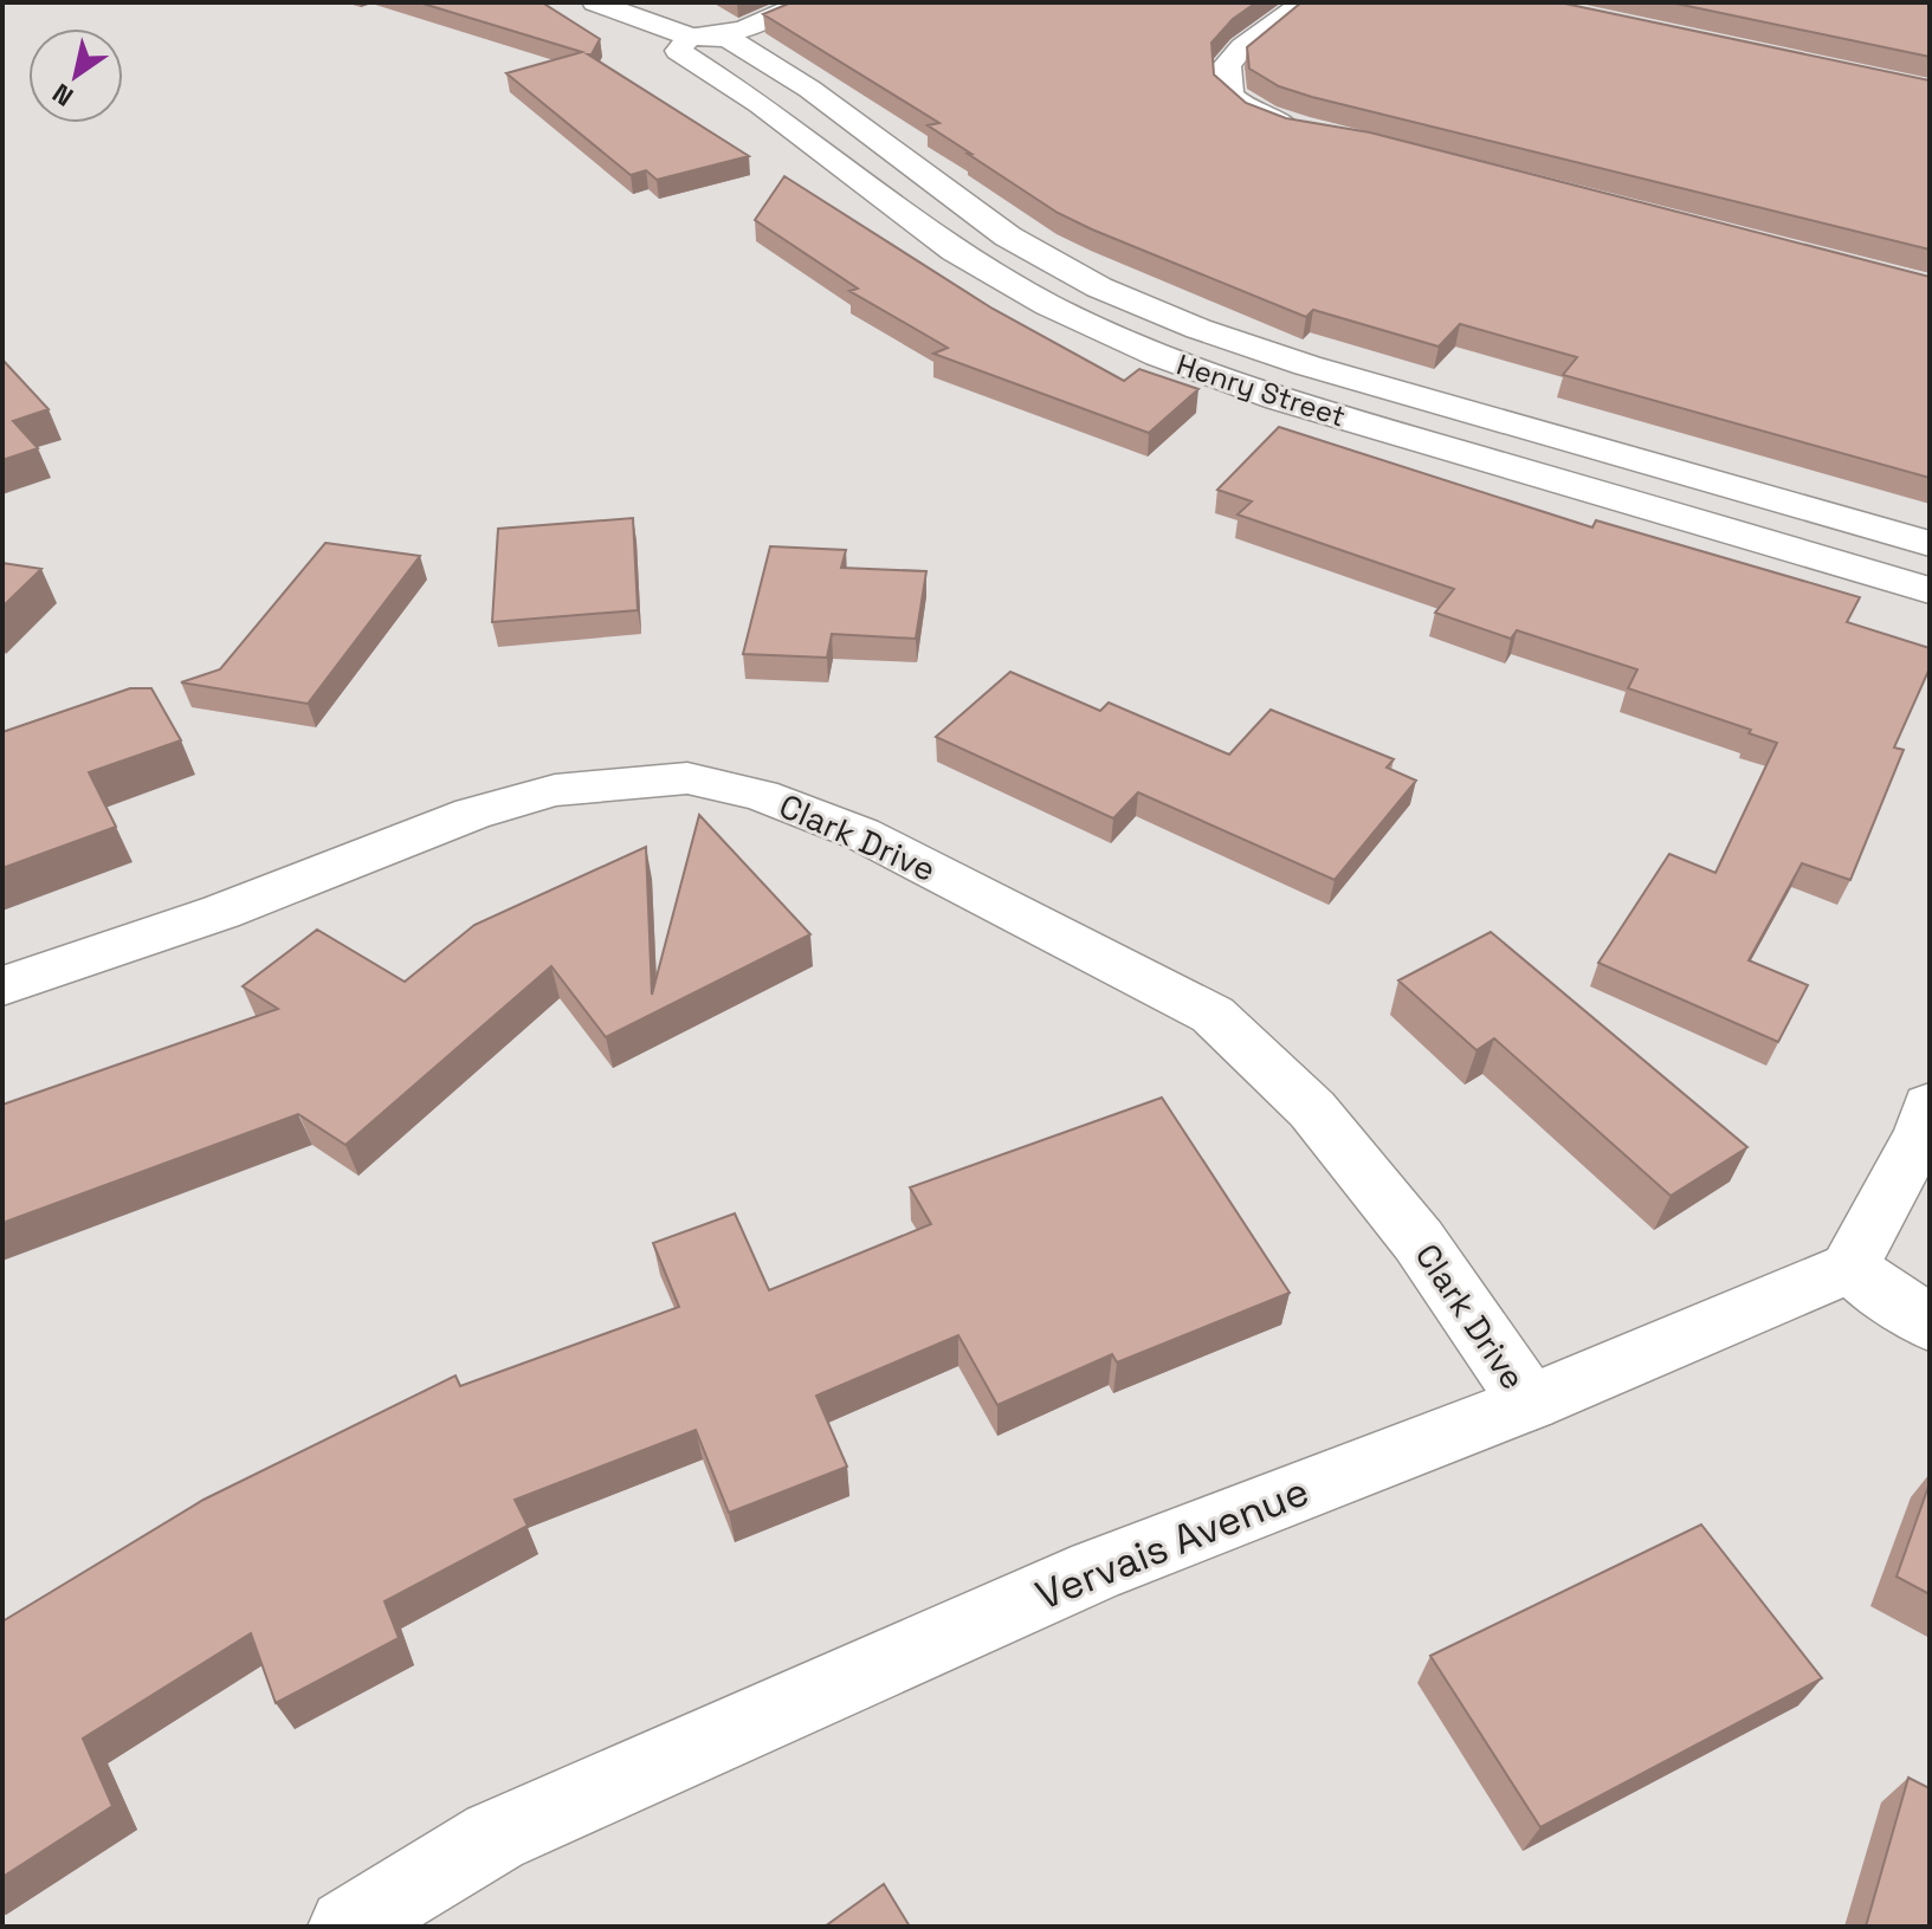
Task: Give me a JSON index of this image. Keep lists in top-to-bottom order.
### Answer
{
  "streets": {
    "street": ["Henry Street", "Clark Drive", "Vervais Avenue"]
  },
  "crossings": [
    ["Clark Drive", "Vervais Avenue"]
  ],
  "north": "bottom left"
}
